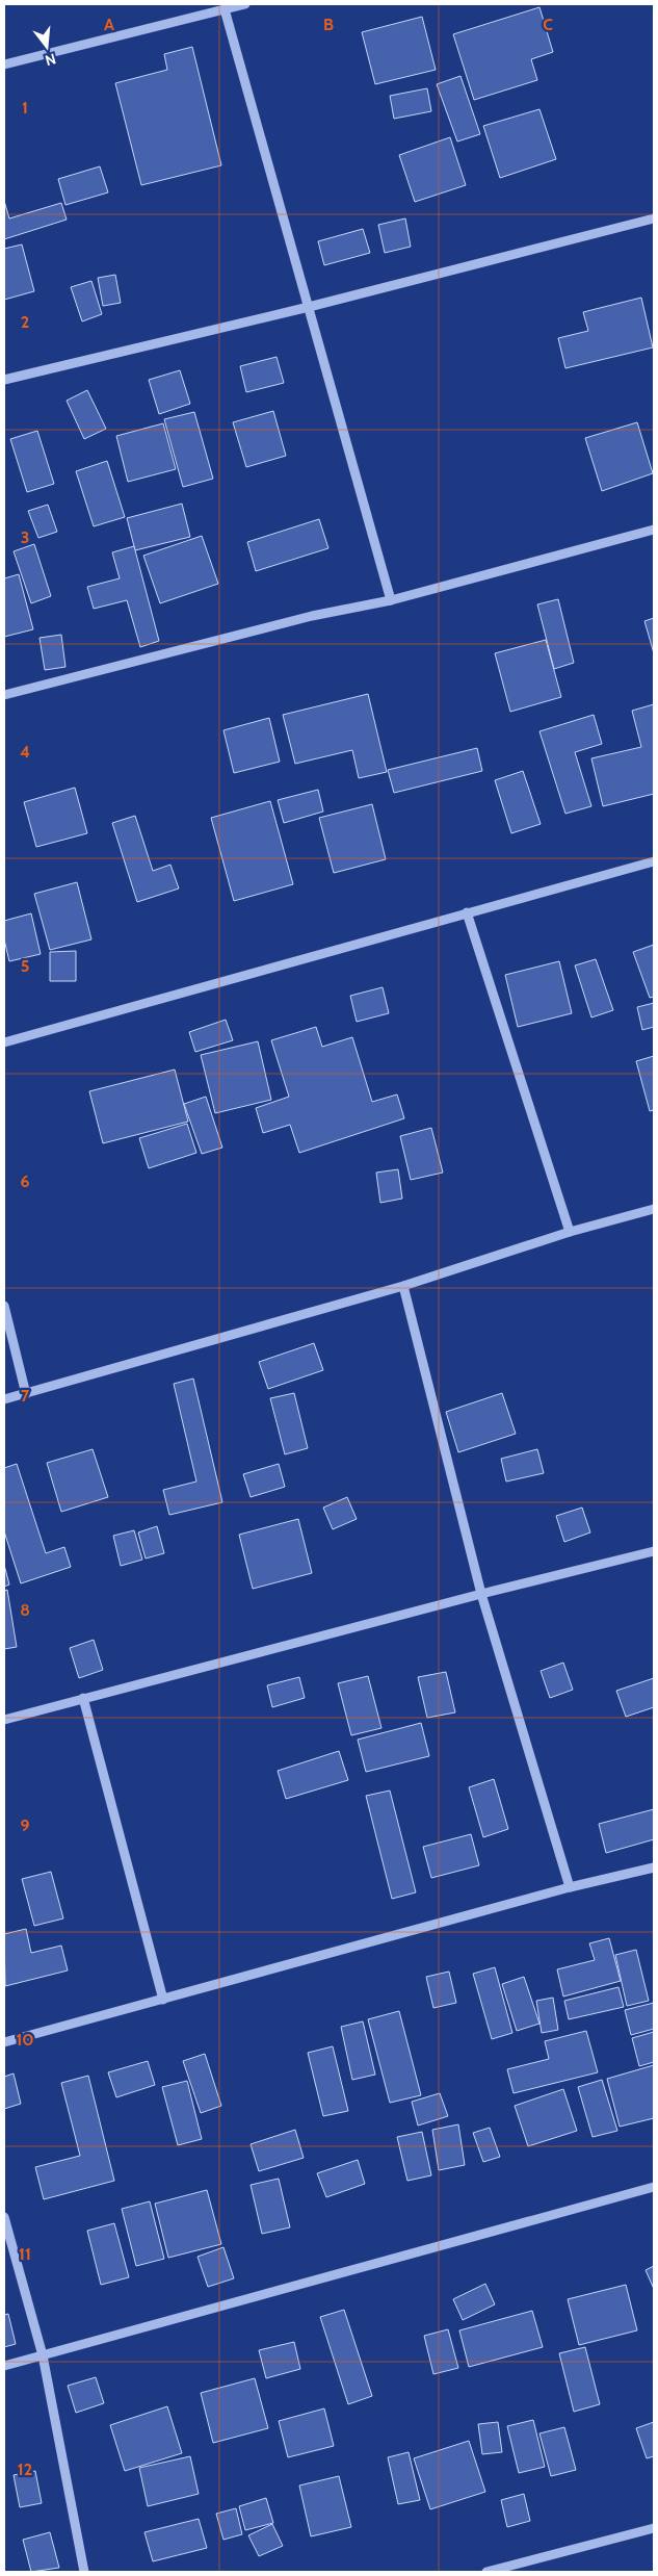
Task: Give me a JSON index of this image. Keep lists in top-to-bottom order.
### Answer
{
  "north": "bottom",
  "grid": {
    "columns": ["A", "B", "C"],
    "rows": [
      "1",
      "2",
      "3",
      "4",
      "5",
      "6",
      "7",
      "8",
      "9",
      "10",
      "11",
      "12"
    ]
  }
}
